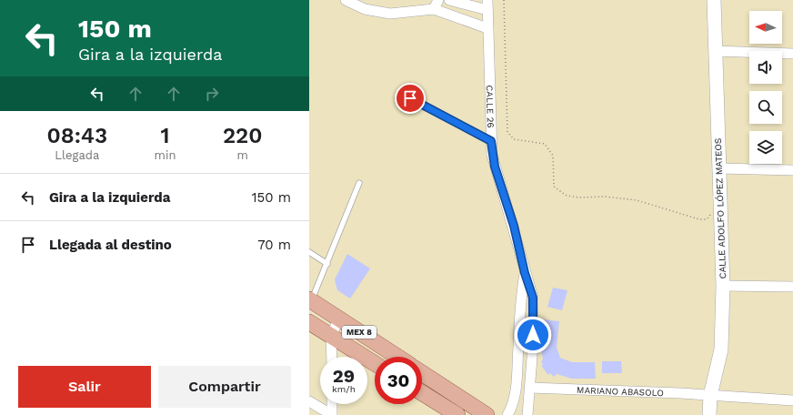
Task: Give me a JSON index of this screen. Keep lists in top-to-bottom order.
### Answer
{
  "streets": {
    "main road": ["MEX 8"],
    "street": ["CALLE 26", "CALLE ADOLFO LÓPEZ MATEOS", "MARIANO ABASOLO"]
  },
  "crossings": [
    ["CALLE 26", "MARIANO ABASOLO"],
    ["CALLE ADOLFO LÓPEZ MATEOS", "MARIANO ABASOLO"]
  ],
  "north": "left",
  "page": {
    "turn": ["150 m", "Gira a la izquierda"],
    "eta": [
      "08:43",
      "Llegada",
      "1",
      "min",
      "220",
      "m"
    ],
    "list": [
      {
        "name": "Gira a la izquierda",
        "value": "150 m"
      },
      {
        "name": "Llegada al destino",
        "value": "70 m"
      }
    ],
    "speed": "29 km/h",
    "limit": "30",
    "buttons": ["Salir", "Compartir"]
  }
}
